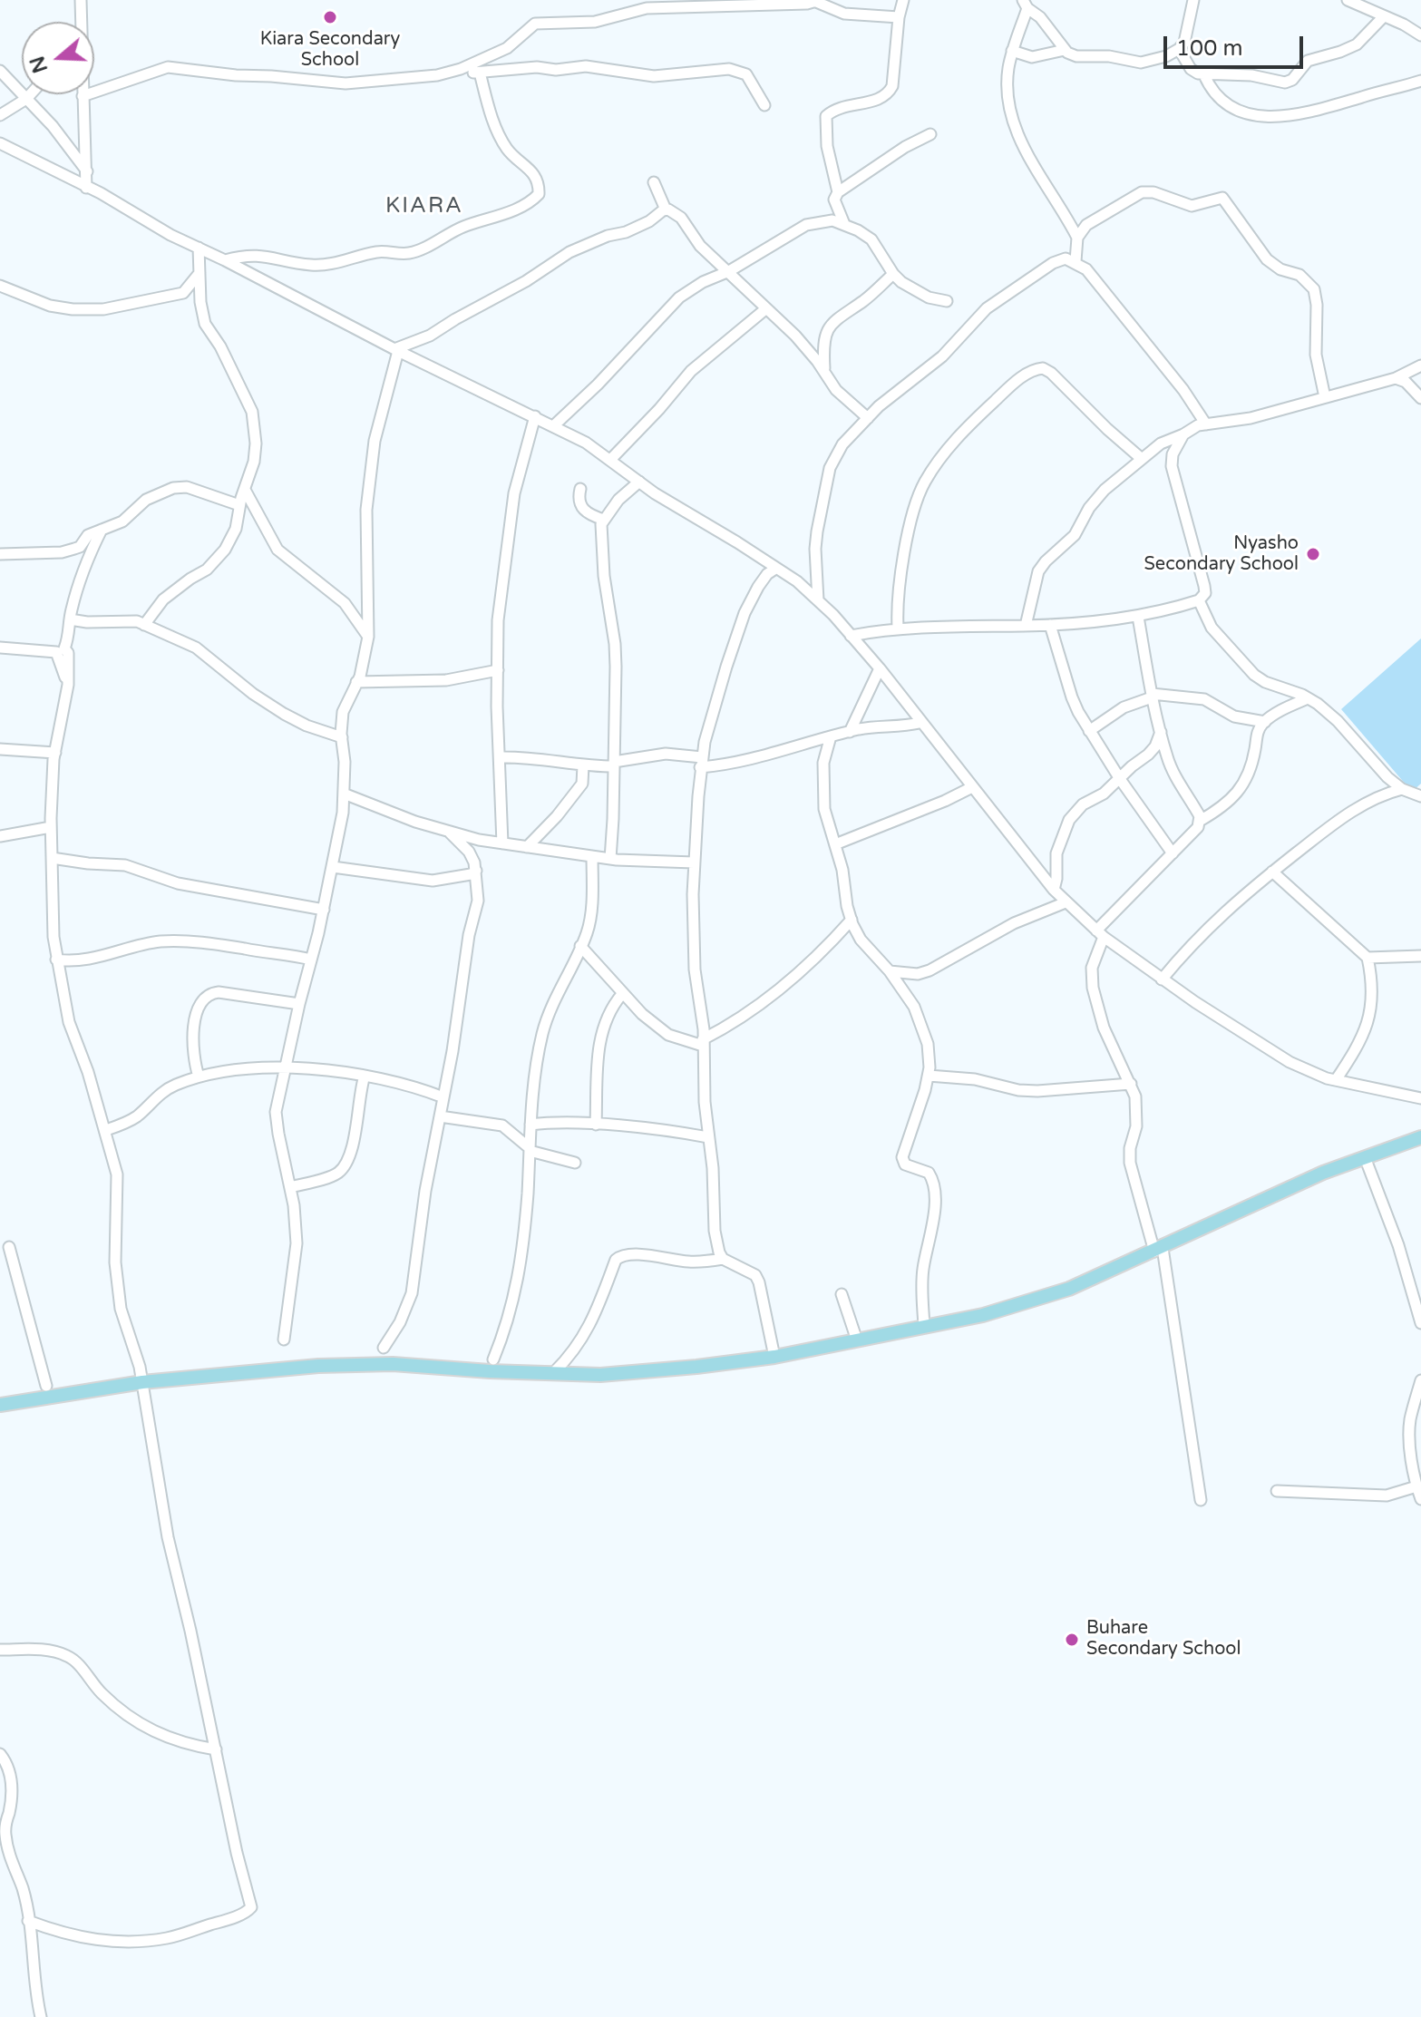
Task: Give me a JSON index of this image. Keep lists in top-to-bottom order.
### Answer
{
  "districts": ["KIARA"],
  "places": ["Kiara Secondary School", "Nyasho Secondary School", "Buhare Secondary School"],
  "scale_bar": "100 m",
  "north": "left"
}
